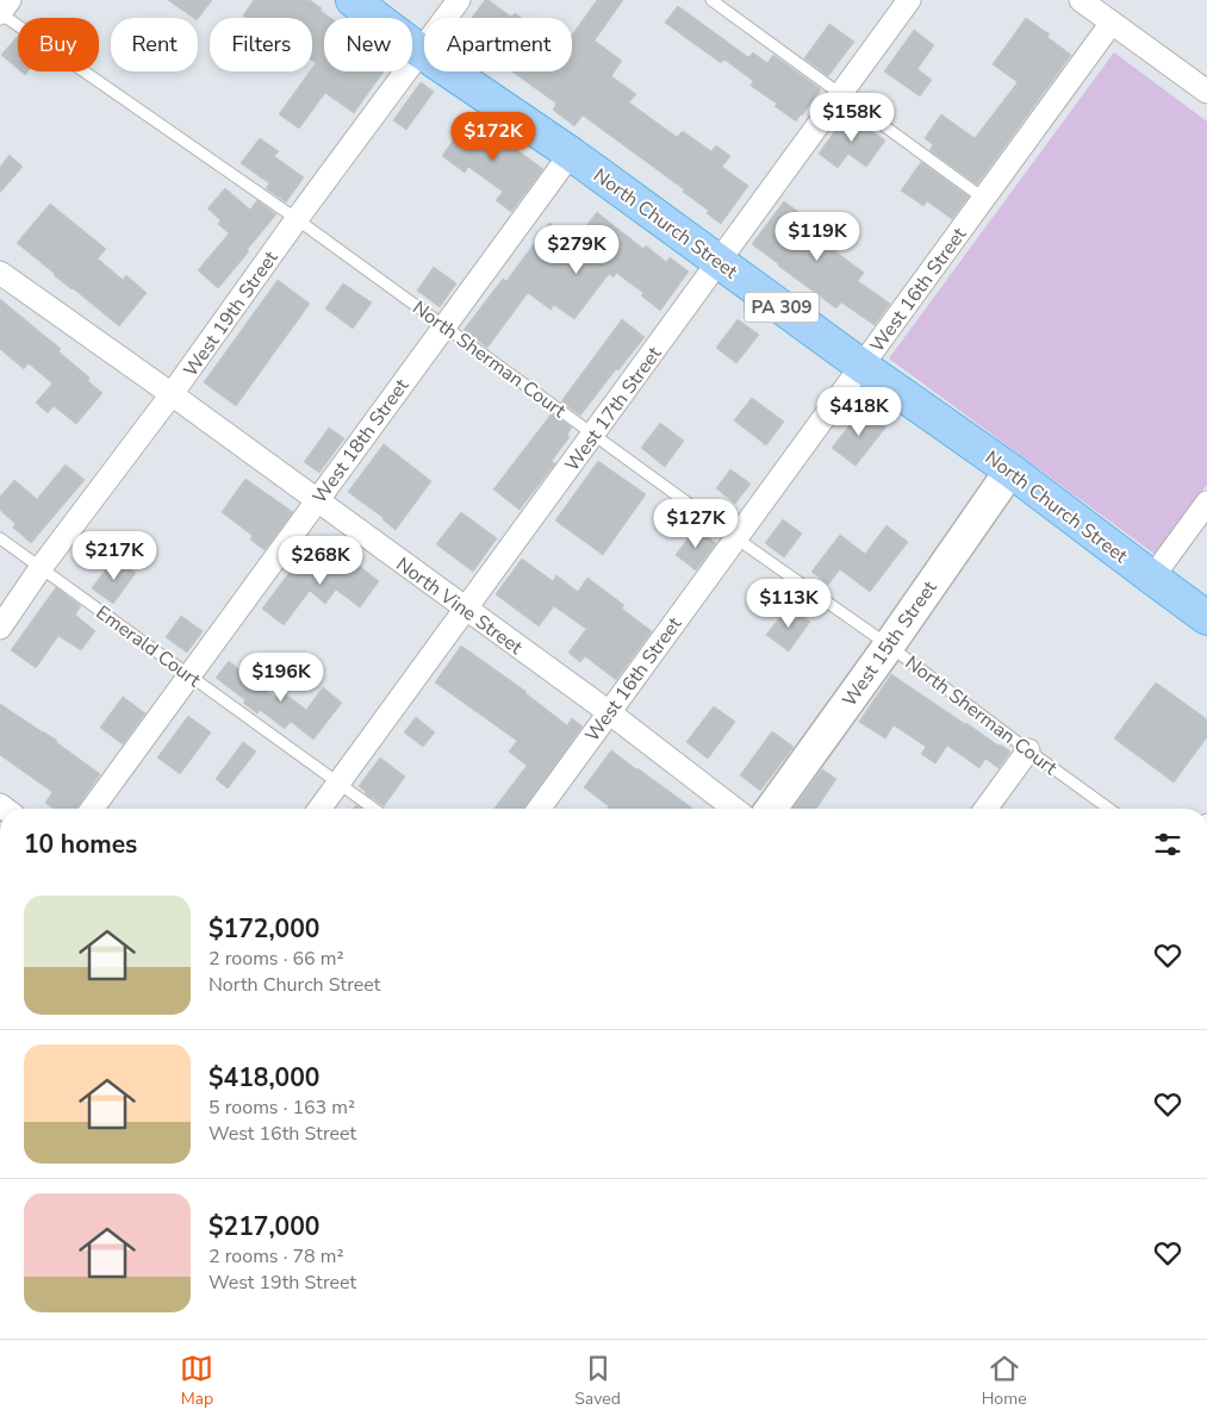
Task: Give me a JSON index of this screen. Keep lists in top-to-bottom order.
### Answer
{
  "streets": {
    "main road": ["North Church Street", "PA 309", "West 15th Street"],
    "street": [
      "West 16th Street",
      "West 19th Street",
      "West 17th Street",
      "West 18th Street",
      "North Vine Street"
    ],
    "lane": ["North Sherman Court", "Emerald Court"]
  },
  "crossings": [
    ["North Church Street", "West 16th Street"],
    ["North Church Street", "West 19th Street"],
    ["North Church Street", "West 17th Street"],
    ["North Church Street", "West 18th Street"],
    ["North Church Street", "West 15th Street"],
    ["West 16th Street", "North Sherman Court"],
    ["West 16th Street", "North Vine Street"],
    ["West 19th Street", "North Sherman Court"],
    ["West 19th Street", "North Vine Street"],
    ["West 19th Street", "Emerald Court"],
    ["North Sherman Court", "West 17th Street"],
    ["North Sherman Court", "West 18th Street"],
    ["North Sherman Court", "West 15th Street"],
    ["West 17th Street", "North Vine Street"],
    ["West 17th Street", "Emerald Court"],
    ["West 18th Street", "North Vine Street"],
    ["West 18th Street", "Emerald Court"]
  ],
  "page": {
    "chip": [
      "Buy",
      "Rent",
      "Filters",
      "New",
      "Apartment"
    ],
    "price": [
      "$158K",
      "$172K",
      "$119K",
      "$279K",
      "$418K",
      "$127K",
      "$217K",
      "$268K",
      "$113K",
      "$196K"
    ],
    "heading": "10 homes",
    "list": [
      {
        "name": "$172,000",
        "note": "2 rooms · 66 m² · North Church Street"
      },
      {
        "name": "$418,000",
        "note": "5 rooms · 163 m² · West 16th Street"
      },
      {
        "name": "$217,000",
        "note": "2 rooms · 78 m² · West 19th Street"
      }
    ],
    "tabs": ["Map", "Saved", "Home"]
  }
}
